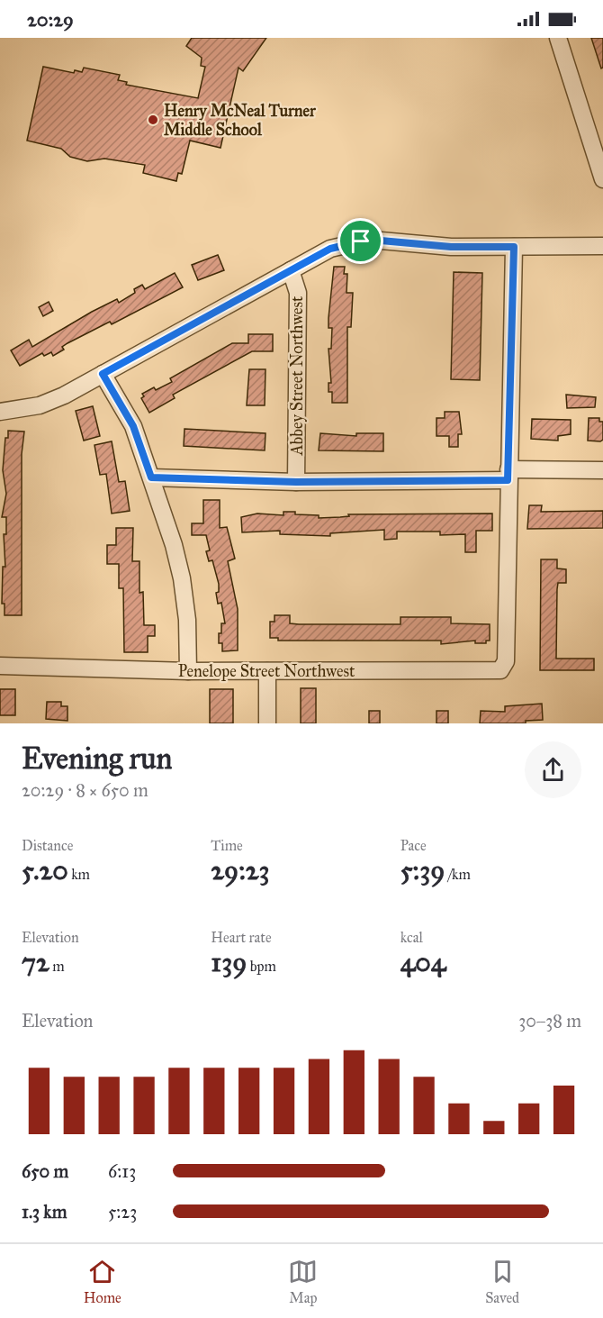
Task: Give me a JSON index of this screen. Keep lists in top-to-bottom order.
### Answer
{
  "streets": {
    "street": ["Abbey Street Northwest", "Penelope Street Northwest"]
  },
  "places": ["Henry McNeal Turner Middle School"],
  "page": {
    "status": "20:29",
    "heading": ["Evening run", "20:29 · 8 × 650 m"],
    "stats": [
      ["Distance", "5.20 km"],
      ["Time", "29:23"],
      ["Pace", "5:39 /km"],
      ["Elevation", "72 m"],
      ["Heart rate", "139 bpm"],
      ["kcal", "404"]
    ],
    "chart": ["Elevation", "30–38 m"],
    "list": [
      {
        "name": "650 m",
        "note": "6:13"
      },
      {
        "name": "1.3 km",
        "note": "5:23"
      }
    ],
    "tabs": ["Home", "Map", "Saved"]
  }
}
